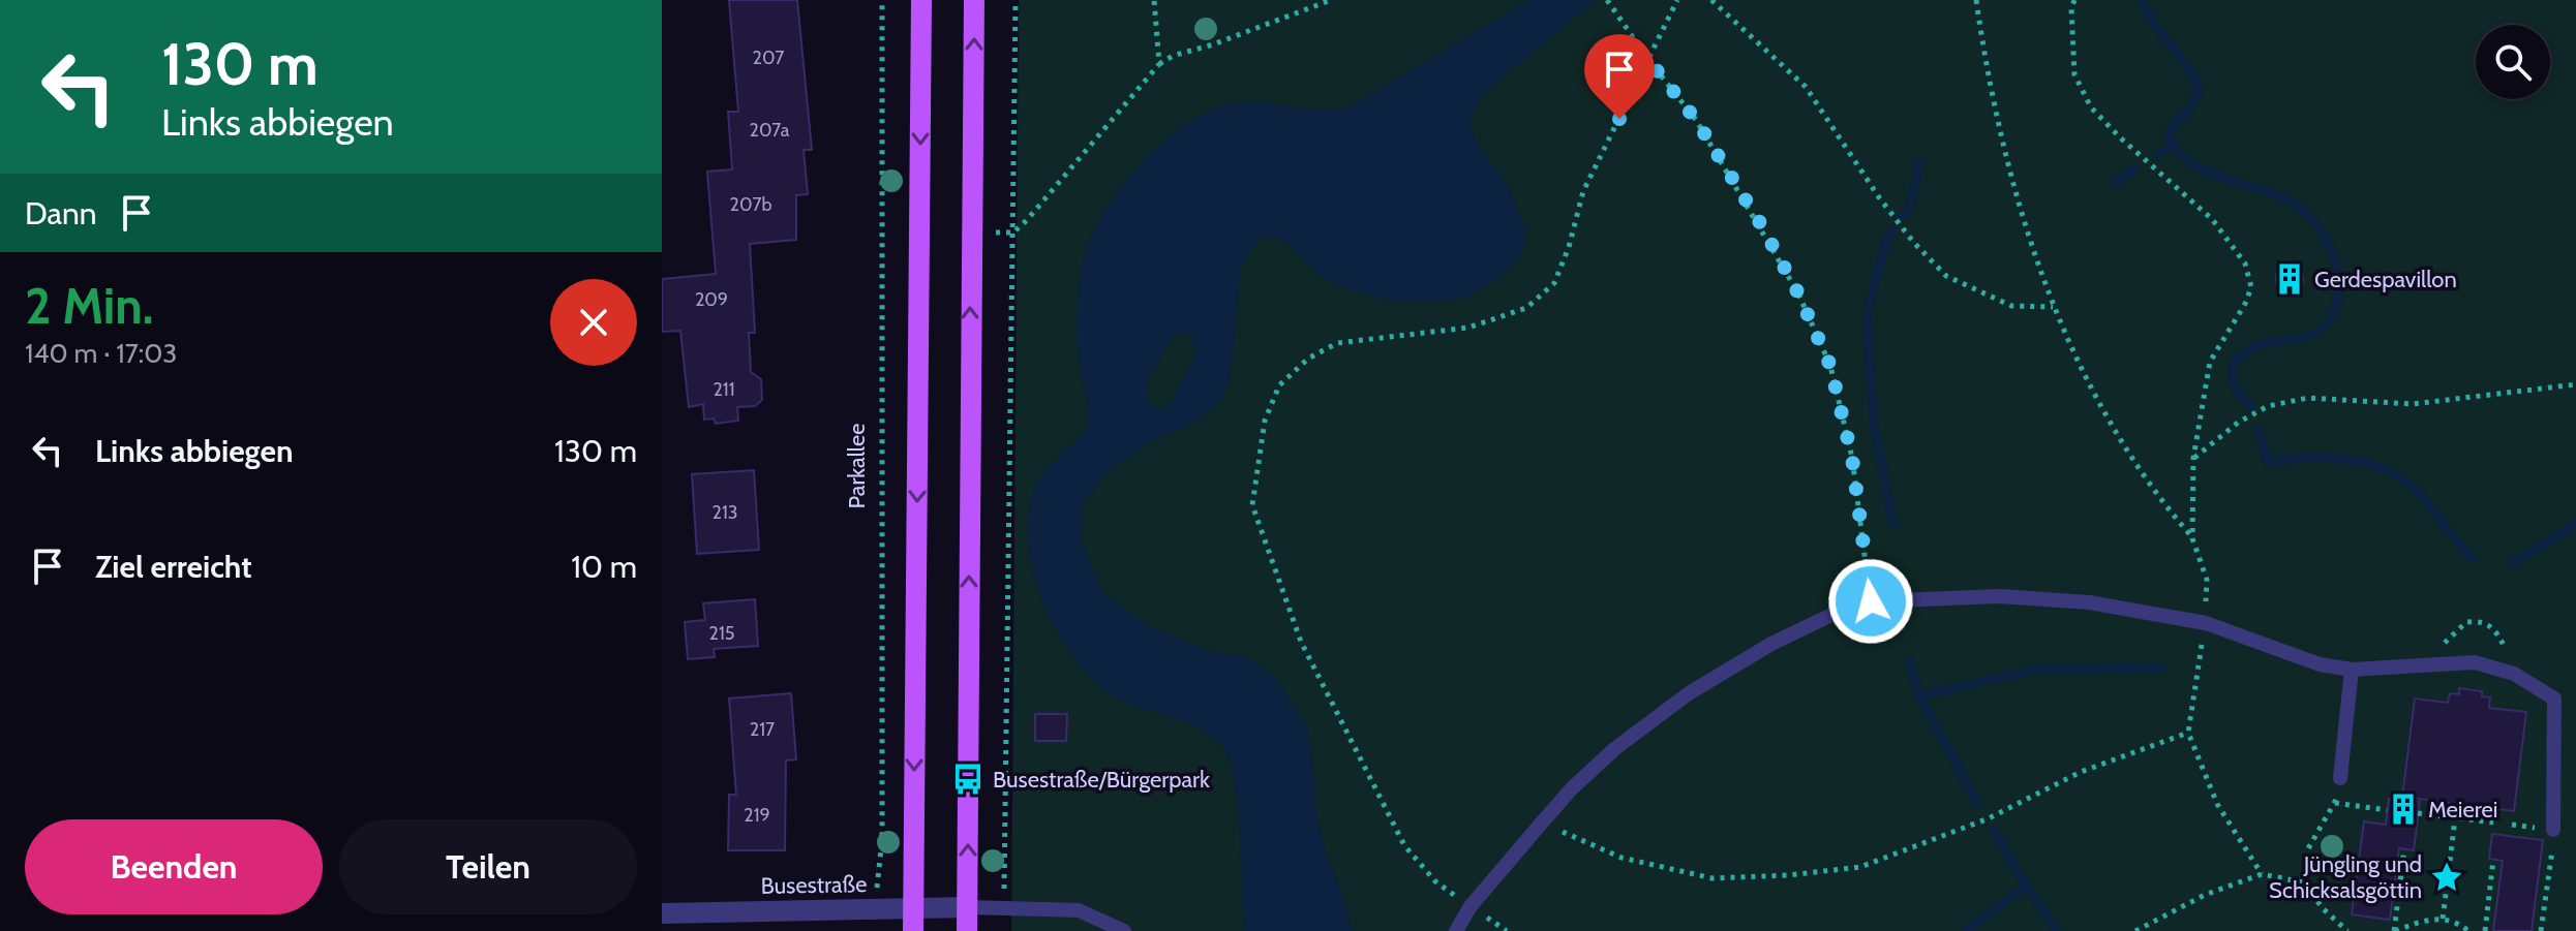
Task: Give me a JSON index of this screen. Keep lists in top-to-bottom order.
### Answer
{
  "streets": {
    "street": ["Busestraße"],
    "path": ["Parkallee"]
  },
  "crossings": [
    ["Parkallee", "Busestraße"]
  ],
  "places": {
    "building": ["Gerdespavillon", "Meierei"],
    "bus stop": ["Busestraße/Bürgerpark"],
    "place": ["Jüngling und Schicksalsgöttin"]
  },
  "house_numbers": [
    "207",
    "207a",
    "207b",
    "209",
    "211",
    "213",
    "215",
    "217",
    "219"
  ],
  "page": {
    "turn": ["130 m", "Links abbiegen"],
    "then": "Dann",
    "heading": ["2 Min.", "140 m · 17:03"],
    "list": [
      {
        "name": "Links abbiegen",
        "value": "130 m"
      },
      {
        "name": "Ziel erreicht",
        "value": "10 m"
      }
    ],
    "buttons": ["Beenden", "Teilen"]
  }
}
